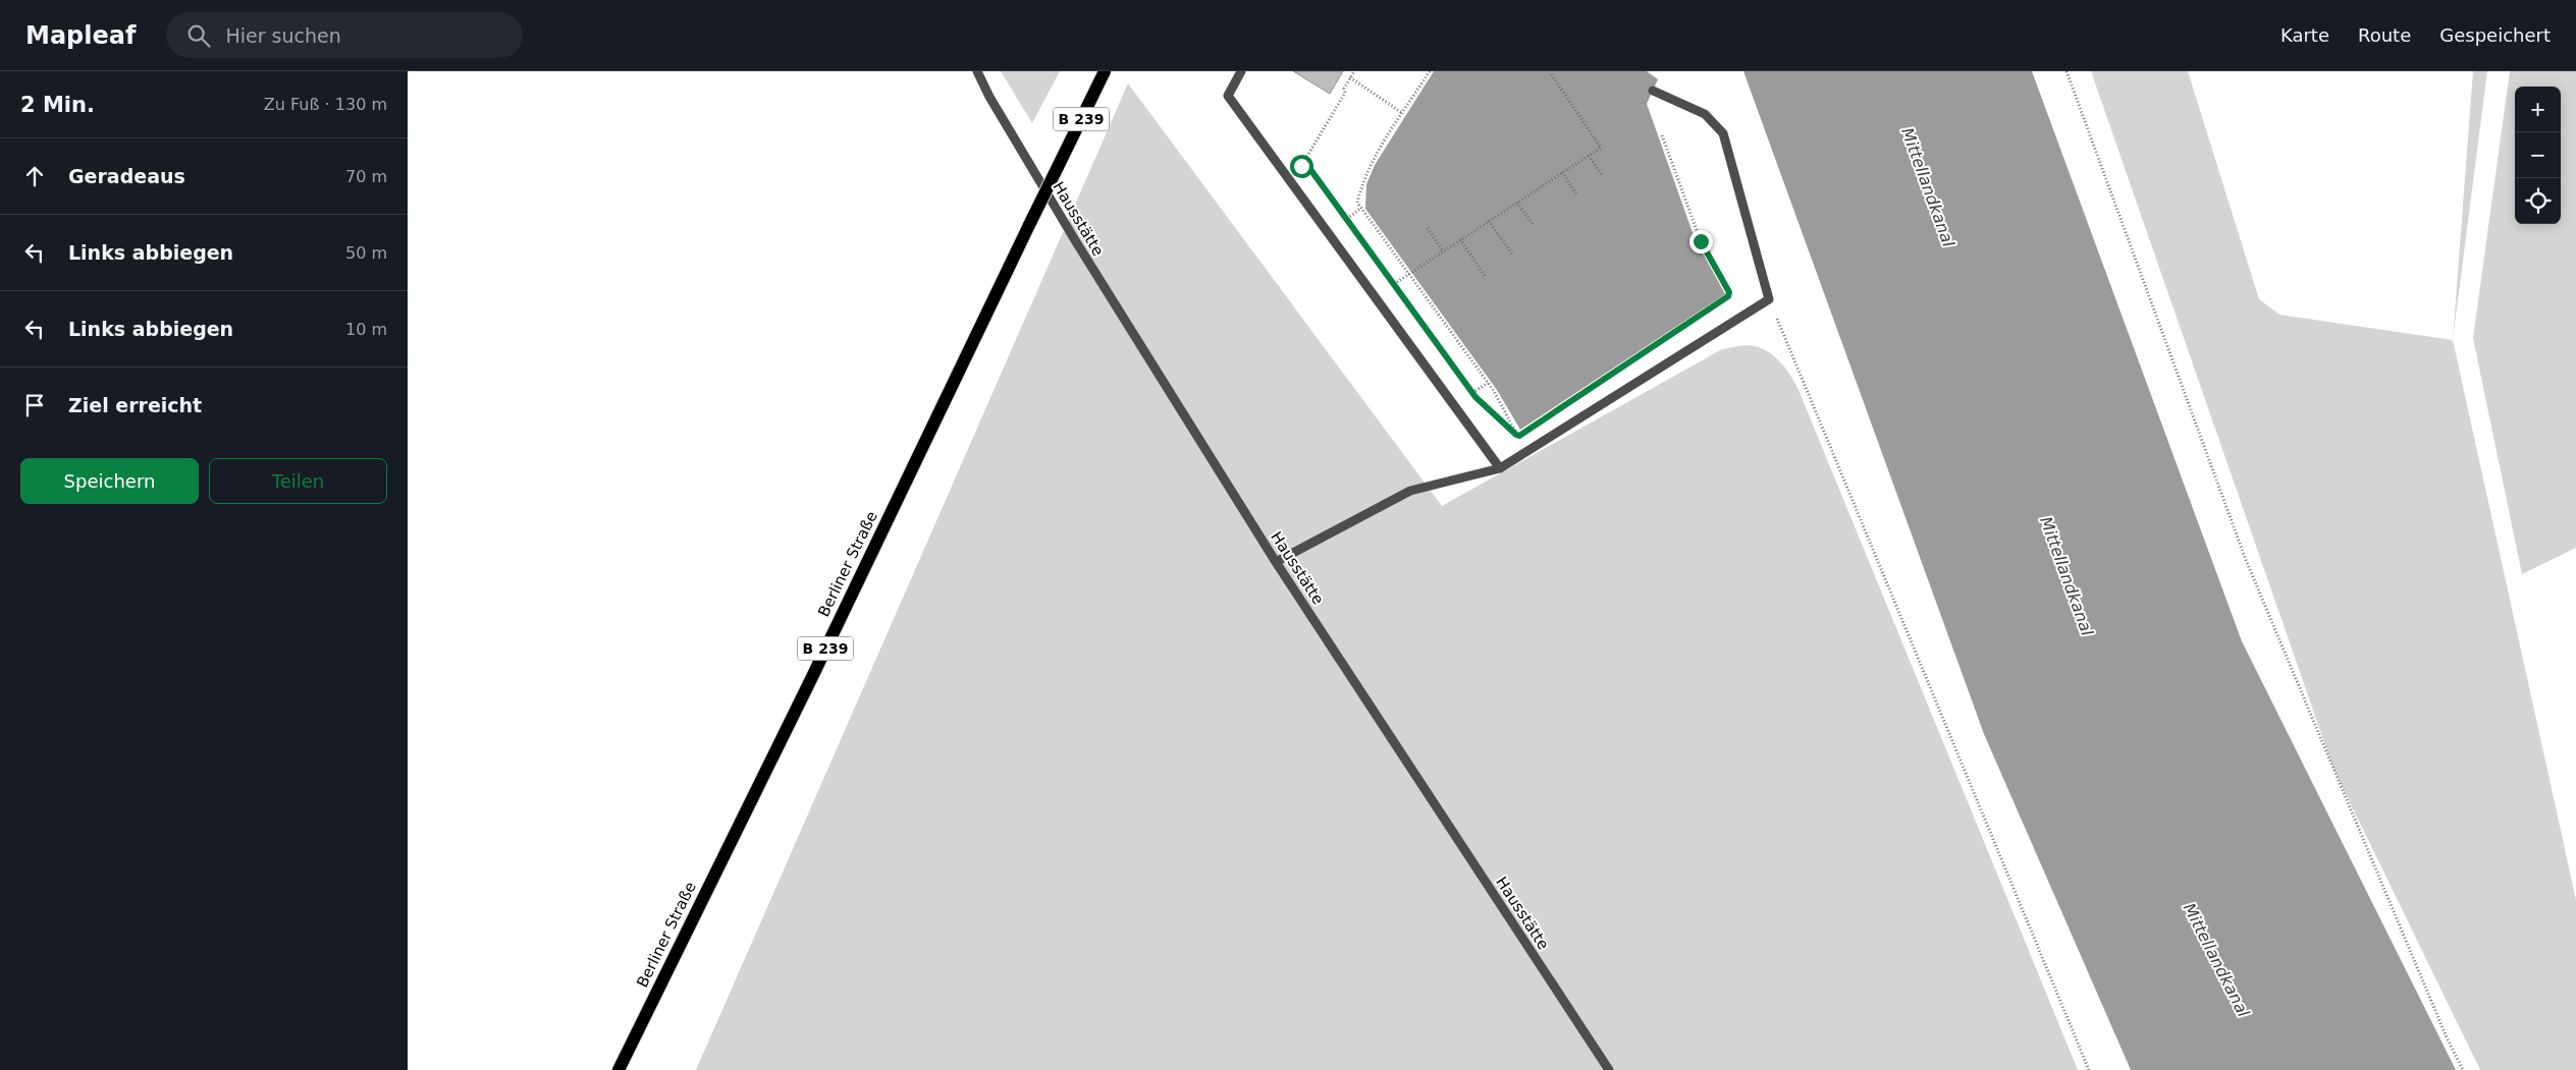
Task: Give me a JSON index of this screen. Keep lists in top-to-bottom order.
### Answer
{
  "streets": {
    "main road": ["B 239", "Berliner Straße"],
    "street": ["Hausstätte"]
  },
  "water": ["Mittellandkanal"],
  "page": {
    "header": "Mapleaf",
    "search": "Hier suchen",
    "nav": ["Karte", "Route", "Gespeichert"],
    "heading": ["2 Min.", "Zu Fuß · 130 m"],
    "map_buttons": ["+", "−"],
    "list": [
      ["Geradeaus", "70 m"],
      ["Links abbiegen", "50 m"],
      ["Links abbiegen", "10 m"],
      "Ziel erreicht"
    ],
    "buttons": ["Speichern", "Teilen"]
  }
}
